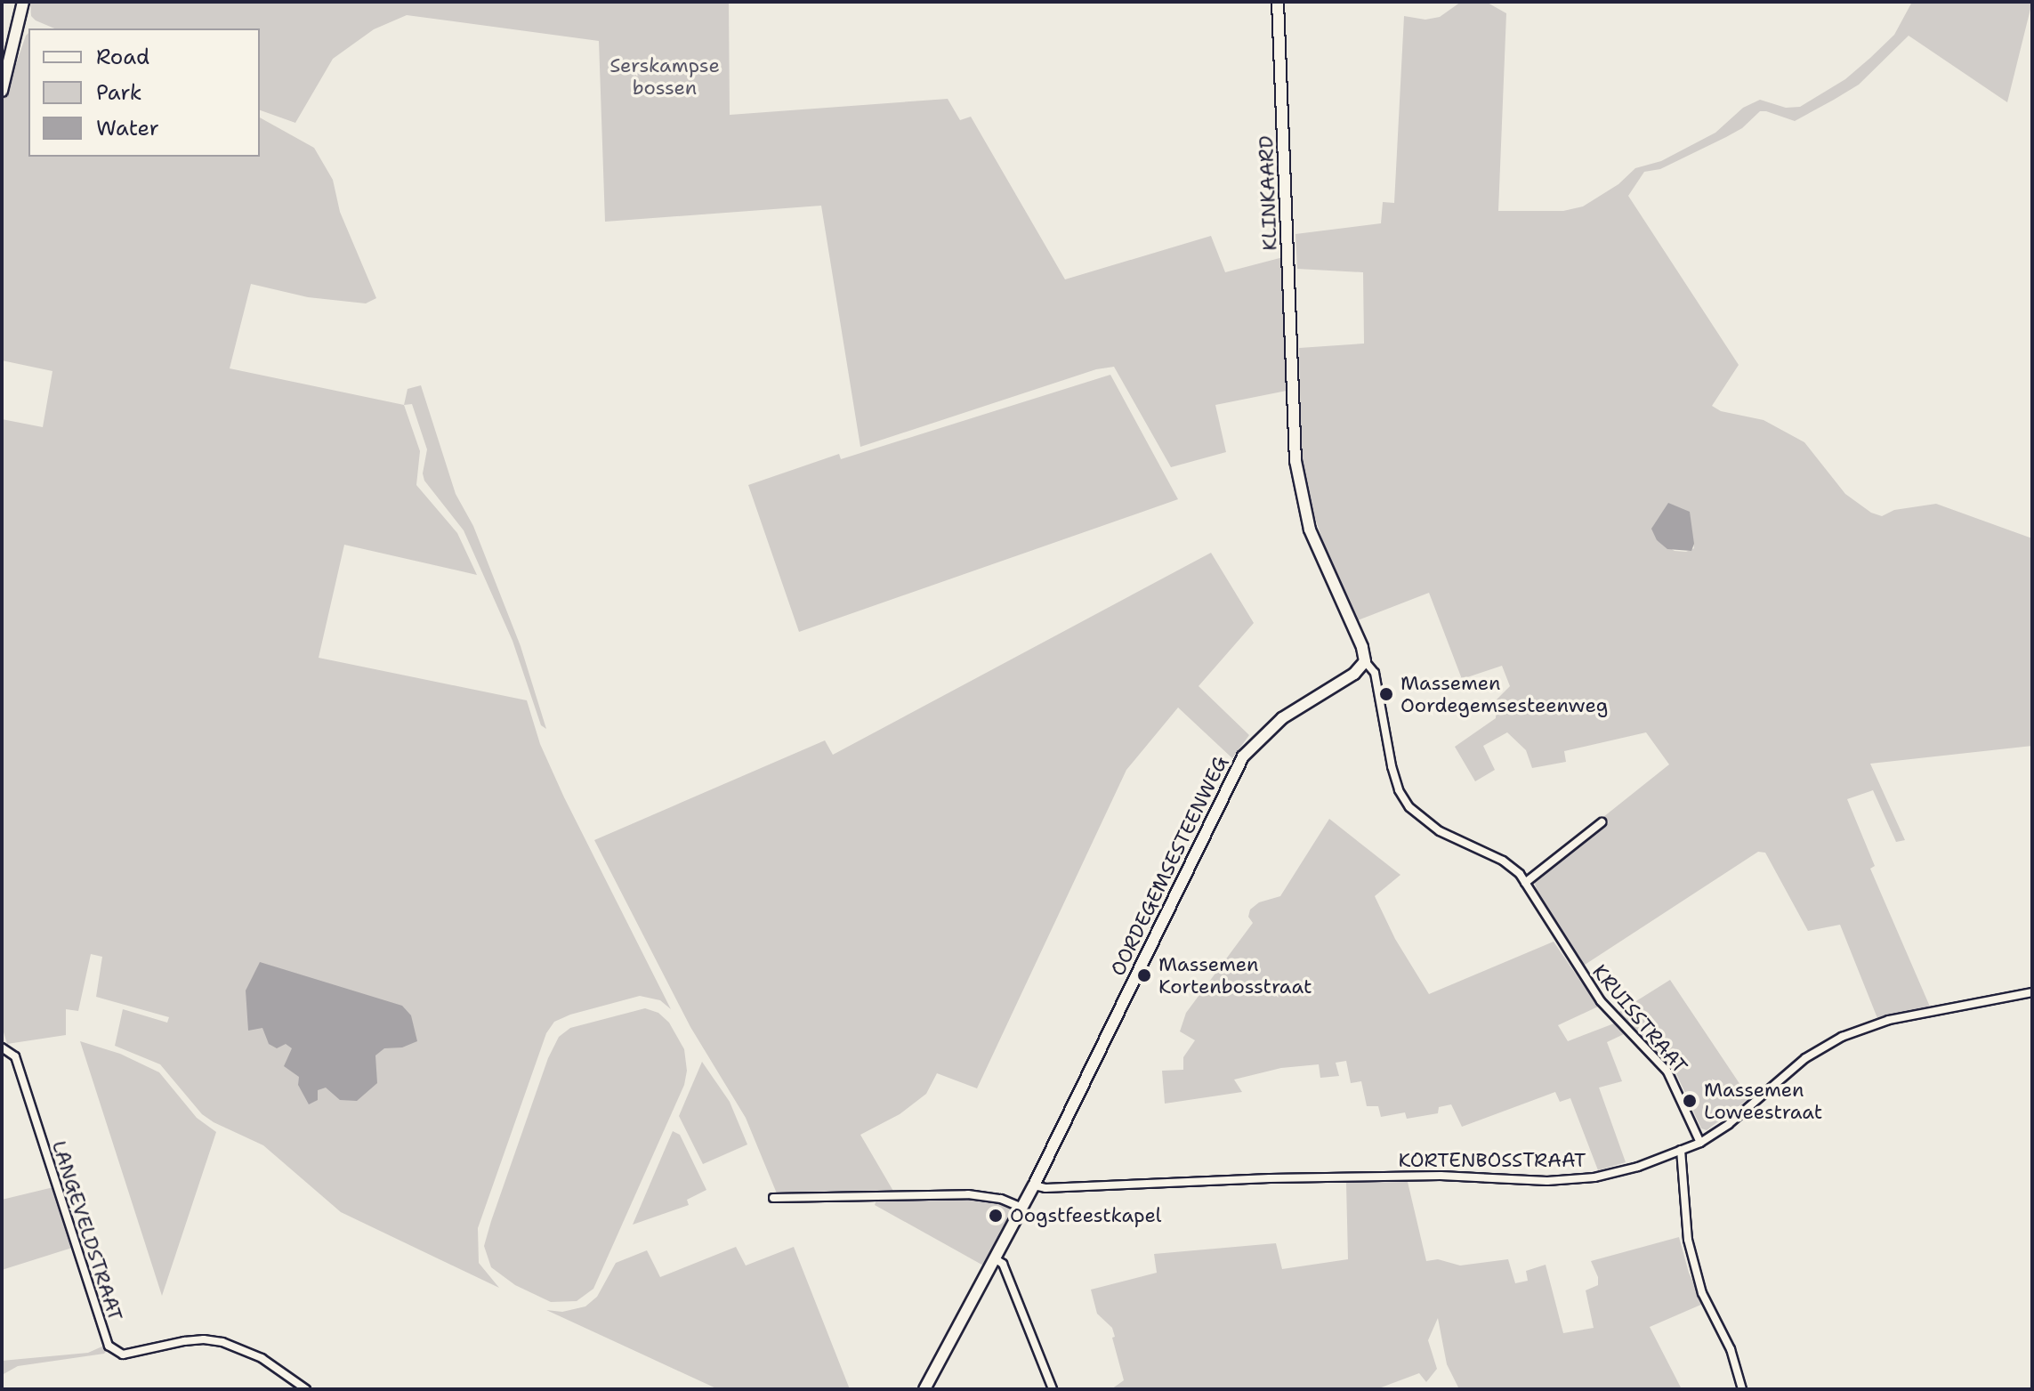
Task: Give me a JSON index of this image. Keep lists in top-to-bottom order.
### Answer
{
  "streets": {
    "street": [
      "KLINKAARD",
      "OORDEGEMSESTEENWEG",
      "KRUISSTRAAT",
      "KORTENBOSSTRAAT",
      "LANGEVELDSTRAAT"
    ]
  },
  "crossings": [
    ["KLINKAARD", "OORDEGEMSESTEENWEG"],
    ["KLINKAARD", "KRUISSTRAAT"],
    ["OORDEGEMSESTEENWEG", "KRUISSTRAAT"],
    ["OORDEGEMSESTEENWEG", "KORTENBOSSTRAAT"],
    ["KRUISSTRAAT", "KORTENBOSSTRAAT"]
  ],
  "parks": ["Serskampse bossen"],
  "places": [
    "Massemen Oordegemsesteenweg",
    "Massemen Kortenbosstraat",
    "Massemen Loweestraat",
    "Oogstfeestkapel"
  ],
  "legend": ["Road", "Park", "Water"]
}
